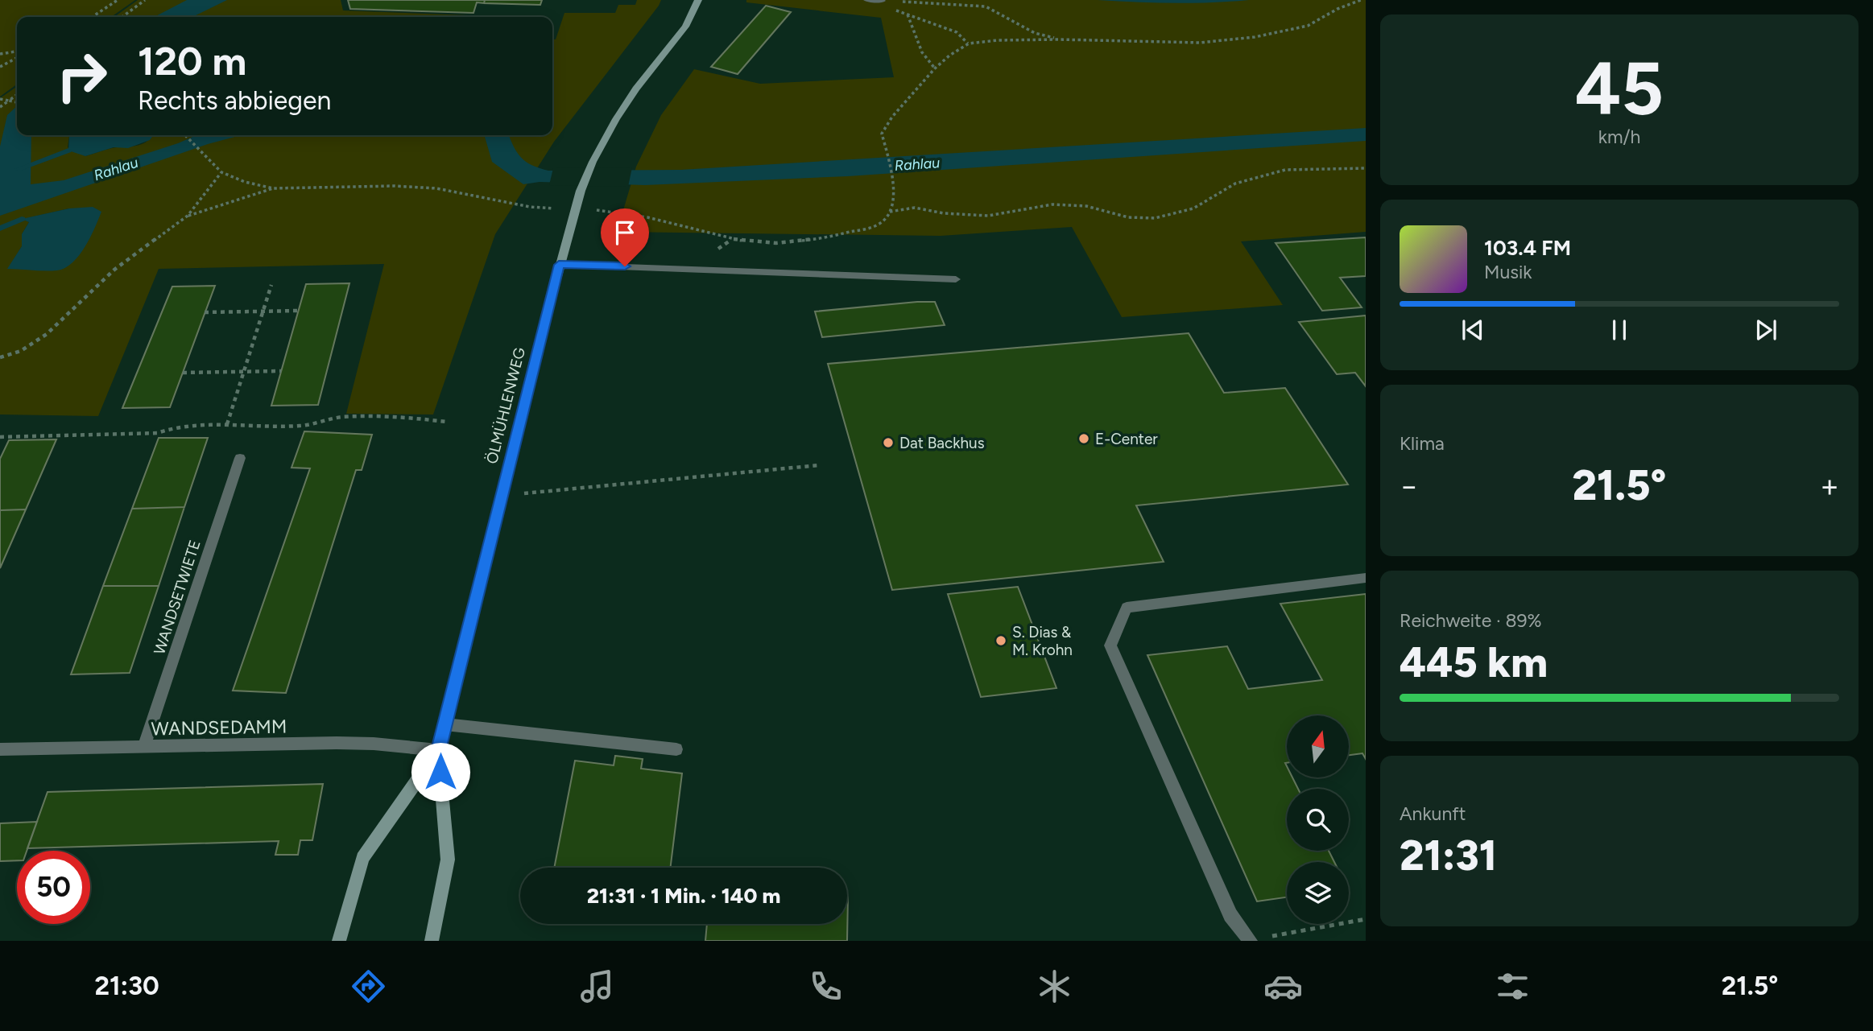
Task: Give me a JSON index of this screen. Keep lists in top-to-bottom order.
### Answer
{
  "streets": {
    "main road": ["ÖLMÜHLENWEG"],
    "street": ["WANDSETWIETE", "WANDSEDAMM"]
  },
  "crossings": [
    ["ÖLMÜHLENWEG", "WANDSEDAMM"],
    ["WANDSETWIETE", "WANDSEDAMM"]
  ],
  "water": ["Rahlau"],
  "places": ["E-Center", "Dat Backhus", "S. Dias & M. Krohn"],
  "north": "top",
  "page": {
    "tile": [
      ["45", "km/h"],
      "Klima",
      ["Reichweite · 89%", "445 km"],
      ["Ankunft", "21:31"]
    ],
    "turn": ["120 m", "Rechts abbiegen"],
    "song": ["103.4 FM", "Musik"],
    "heat": ["−", "21.5°", "+"],
    "limit": "50",
    "trip": "21:31 · 1 Min. · 140 m",
    "tabs": ["21:30", "21.5°"]
  }
}
